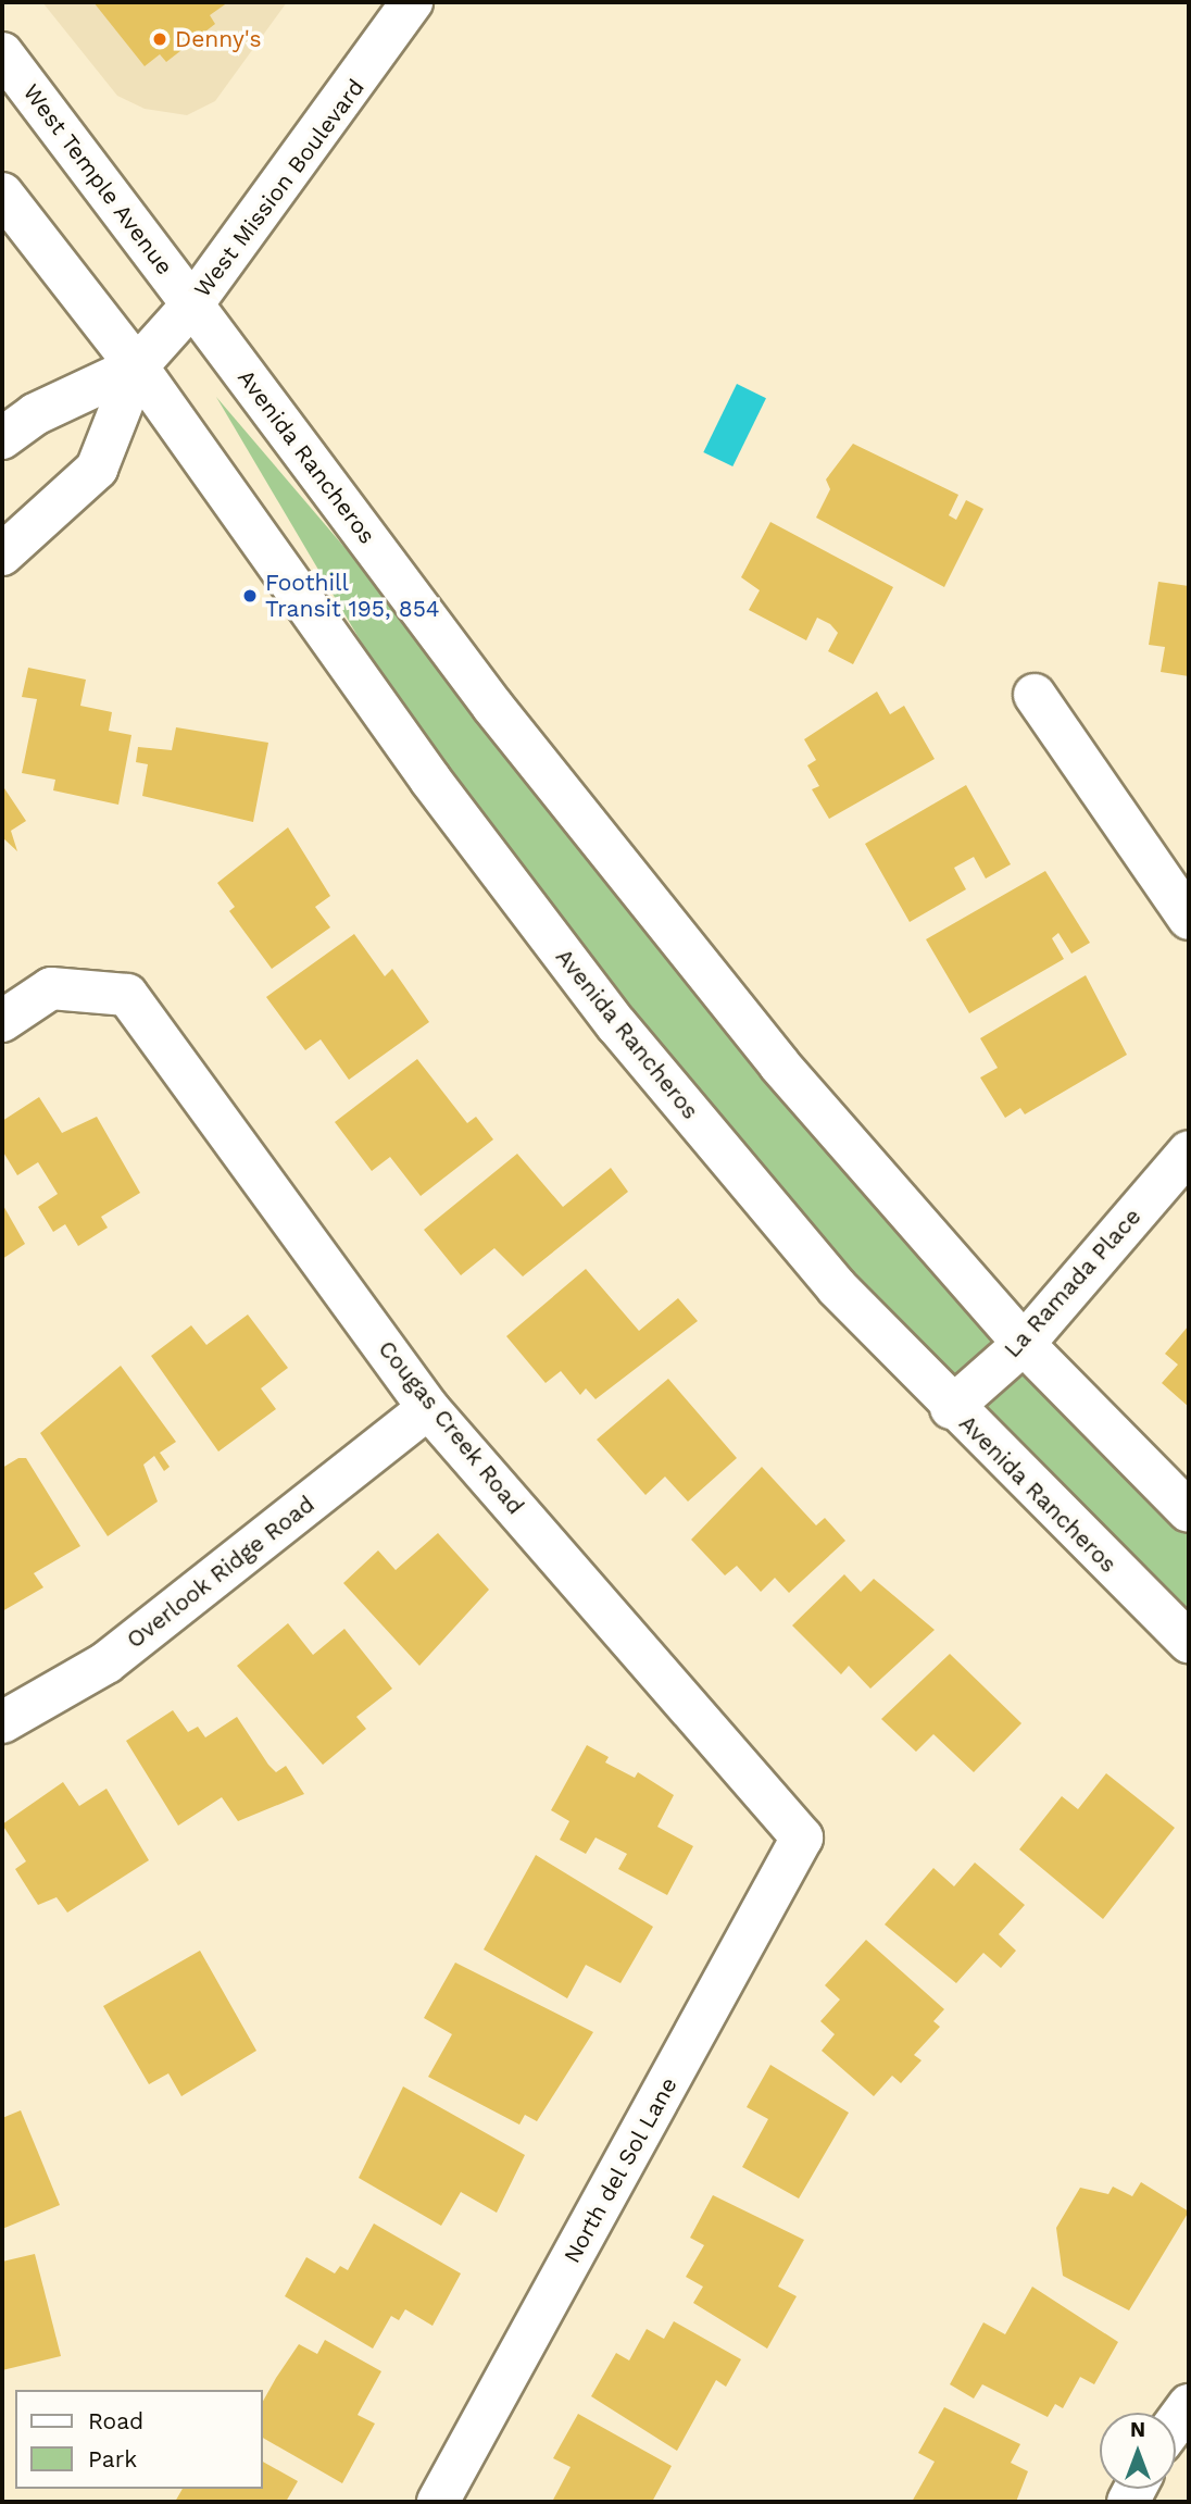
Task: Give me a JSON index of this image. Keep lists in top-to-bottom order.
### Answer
{
  "streets": {
    "main road": [
      "West Temple Avenue",
      "West Mission Boulevard",
      "Avenida Rancheros",
      "La Ramada Place",
      "Cougas Creek Road",
      "Overlook Ridge Road",
      "North del Sol Lane"
    ]
  },
  "crossings": [
    ["West Temple Avenue", "West Mission Boulevard"],
    ["West Temple Avenue", "Avenida Rancheros"],
    ["West Mission Boulevard", "Avenida Rancheros"],
    ["Avenida Rancheros", "La Ramada Place"],
    ["Cougas Creek Road", "Overlook Ridge Road"],
    ["Cougas Creek Road", "North del Sol Lane"]
  ],
  "places": ["Denny's", "Foothill Transit 195, 854"],
  "legend": ["Road", "Park"],
  "north": "top"
}
